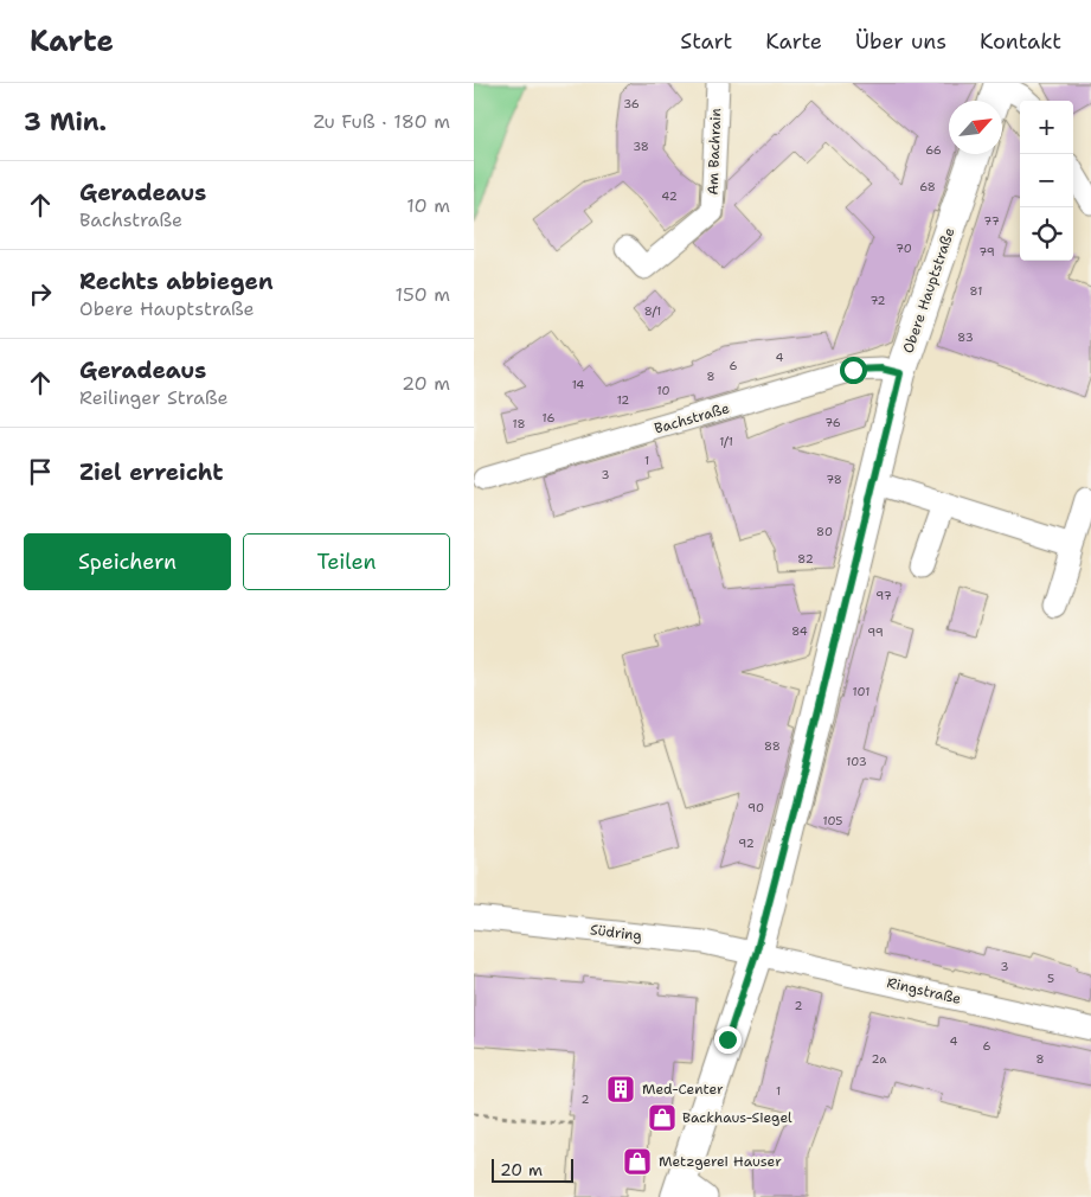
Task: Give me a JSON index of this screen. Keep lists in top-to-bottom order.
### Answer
{
  "streets": {
    "main road": ["Obere Hauptstraße"],
    "street": [
      "Am Bachrain",
      "Bachstraße",
      "Südring",
      "Ringstraße"
    ]
  },
  "crossings": [
    ["Obere Hauptstraße", "Bachstraße"],
    ["Obere Hauptstraße", "Südring"],
    ["Obere Hauptstraße", "Ringstraße"],
    ["Südring", "Ringstraße"]
  ],
  "places": {
    "building": ["Med-Center"],
    "shop": ["Backhaus-Siegel", "Metzgerei Hauser"]
  },
  "house_numbers": [
    "36",
    "38",
    "66",
    "68",
    "42",
    "77",
    "70",
    "79",
    "81",
    "72",
    "8/1",
    "83",
    "4",
    "6",
    "8",
    "14",
    "10",
    "12",
    "16",
    "76",
    "18",
    "1/1",
    "1",
    "3",
    "78",
    "80",
    "82",
    "97",
    "84",
    "99",
    "101",
    "88",
    "103",
    "90",
    "105",
    "92",
    "3",
    "5",
    "2",
    "4",
    "6",
    "2a",
    "8",
    "1",
    "2"
  ],
  "scale_bar": "20 m",
  "north": "top right",
  "page": {
    "header": "Karte",
    "nav": [
      "Start",
      "Karte",
      "Über uns",
      "Kontakt"
    ],
    "heading": ["3 Min.", "Zu Fuß · 180 m"],
    "map_buttons": ["+", "−"],
    "list": [
      ["Geradeaus", "Bachstraße", "10 m"],
      ["Rechts abbiegen", "Obere Hauptstraße", "150 m"],
      ["Geradeaus", "Reilinger Straße", "20 m"],
      "Ziel erreicht"
    ],
    "buttons": ["Speichern", "Teilen"],
    "scale": "20 m"
  }
}
